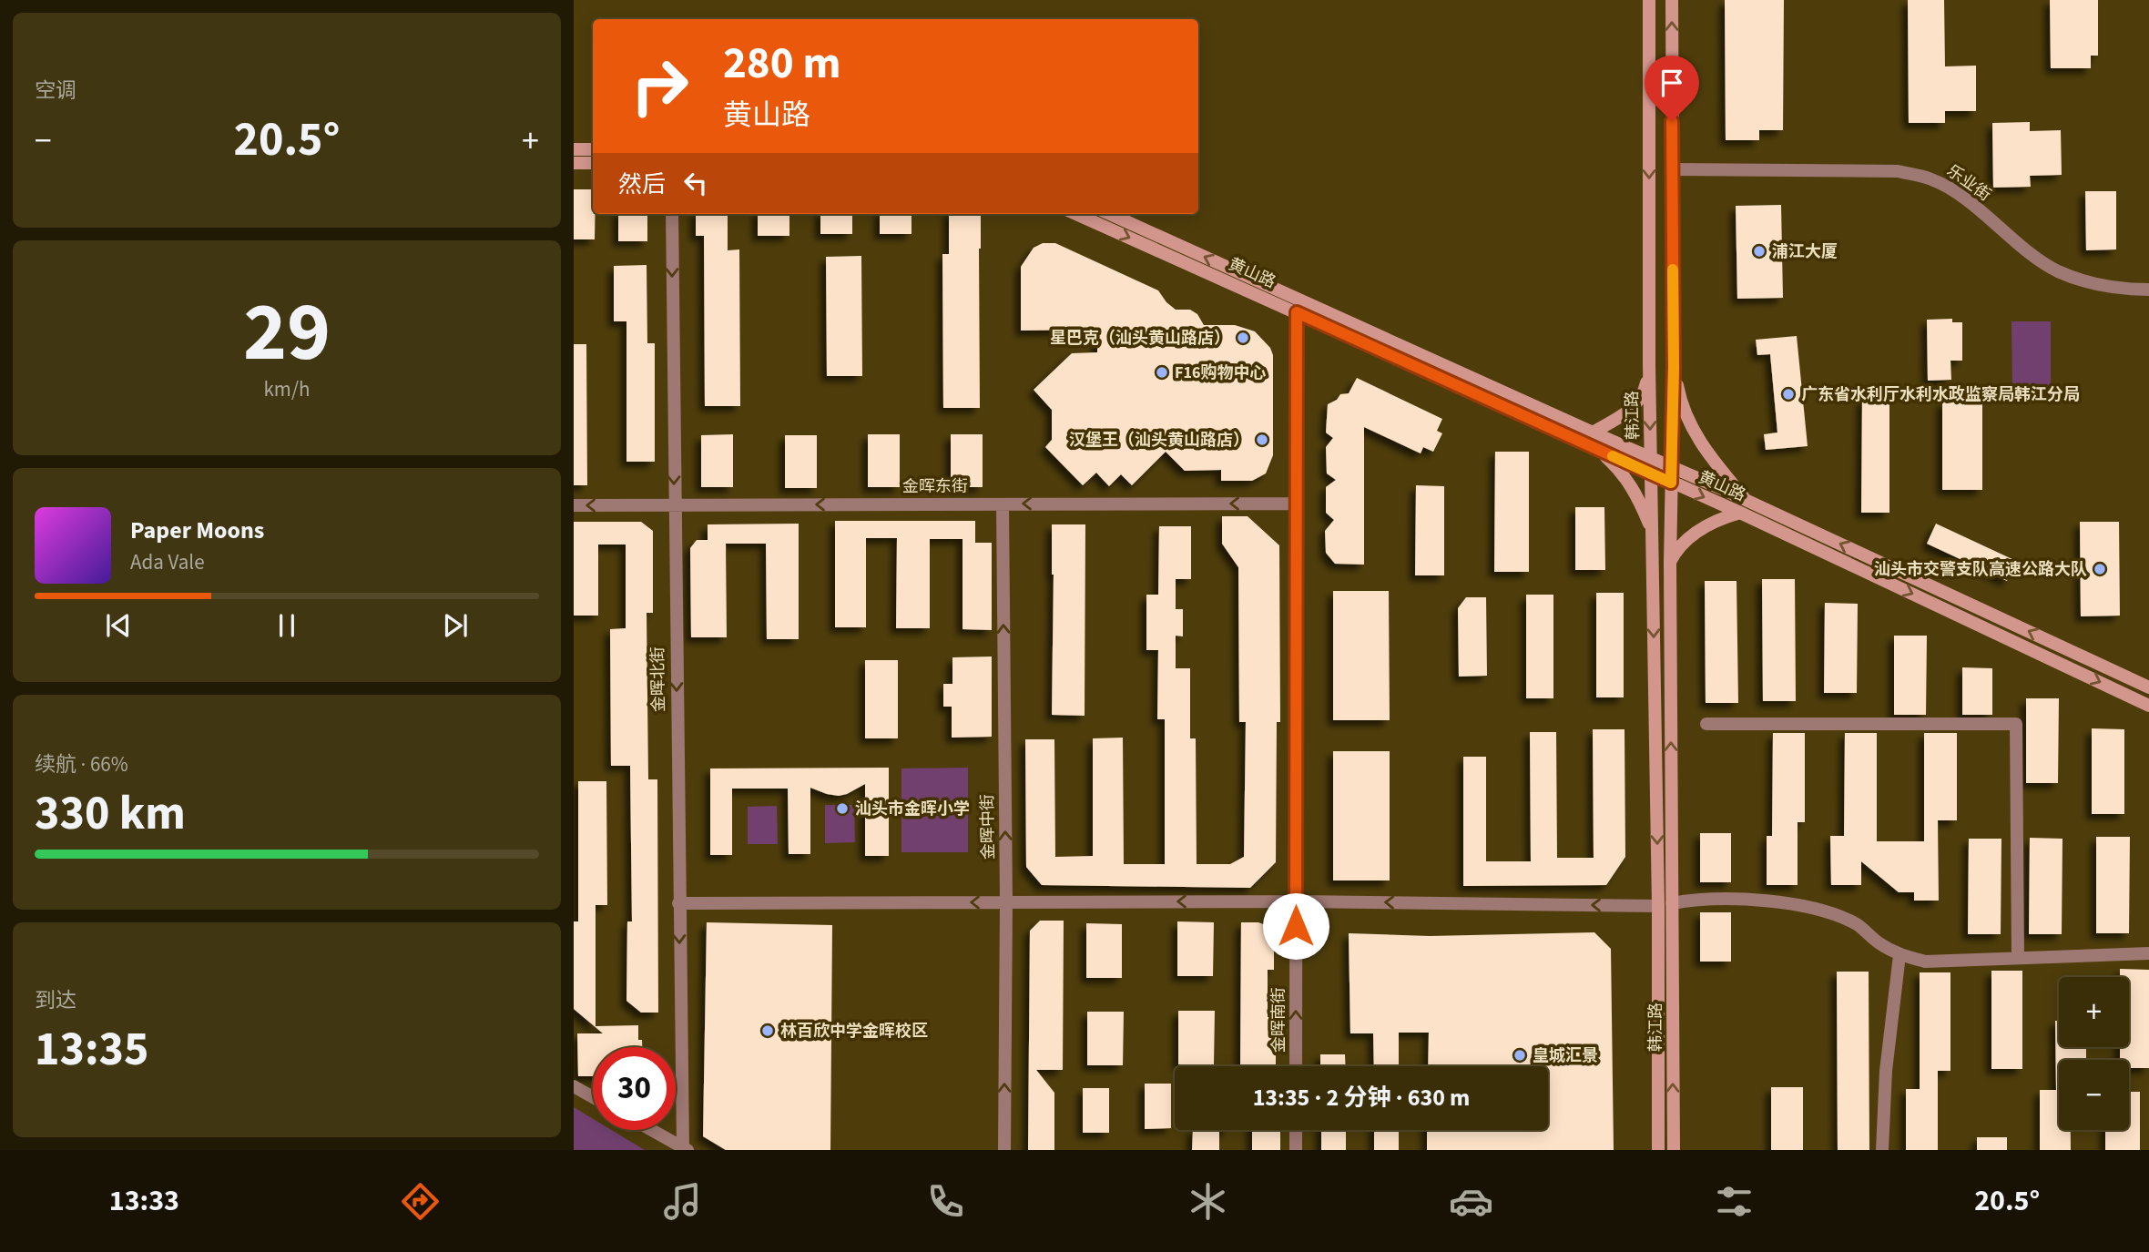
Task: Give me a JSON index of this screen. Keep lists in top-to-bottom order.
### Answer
{
  "streets": {
    "street": [
      "乐业街",
      "黄山路",
      "韩江路",
      "金晖东街",
      "金晖北街",
      "金晖中街",
      "金晖南街"
    ]
  },
  "crossings": [
    ["乐业街", "韩江路"],
    ["黄山路", "韩江路"],
    ["黄山路", "金晖南街"],
    ["金晖东街", "金晖北街"],
    ["金晖东街", "金晖中街"],
    ["金晖东街", "金晖南街"]
  ],
  "one_way": ["金晖东街", "金晖北街", "金晖中街"],
  "places": [
    "浦江大厦",
    "星巴克（汕头黄山路店）",
    "F16购物中心",
    "广东省水利厅水利水政监察局韩江分局",
    "汉堡王（汕头黄山路店）",
    "汕头市交警支队高速公路大队",
    "汕头市金晖小学",
    "林百欣中学金晖校区",
    "皇城汇景"
  ],
  "page": {
    "tile": [
      "空调",
      ["29", "km/h"],
      ["续航 · 66%", "330 km"],
      ["到达", "13:35"]
    ],
    "turn": ["280 m", "黄山路"],
    "heat": ["−", "20.5°", "+"],
    "then": "然后",
    "song": ["Paper Moons", "Ada Vale"],
    "map_buttons": ["+", "−"],
    "limit": "30",
    "trip": "13:35 · 2 分钟 · 630 m",
    "tabs": ["13:33", "20.5°"]
  }
}
